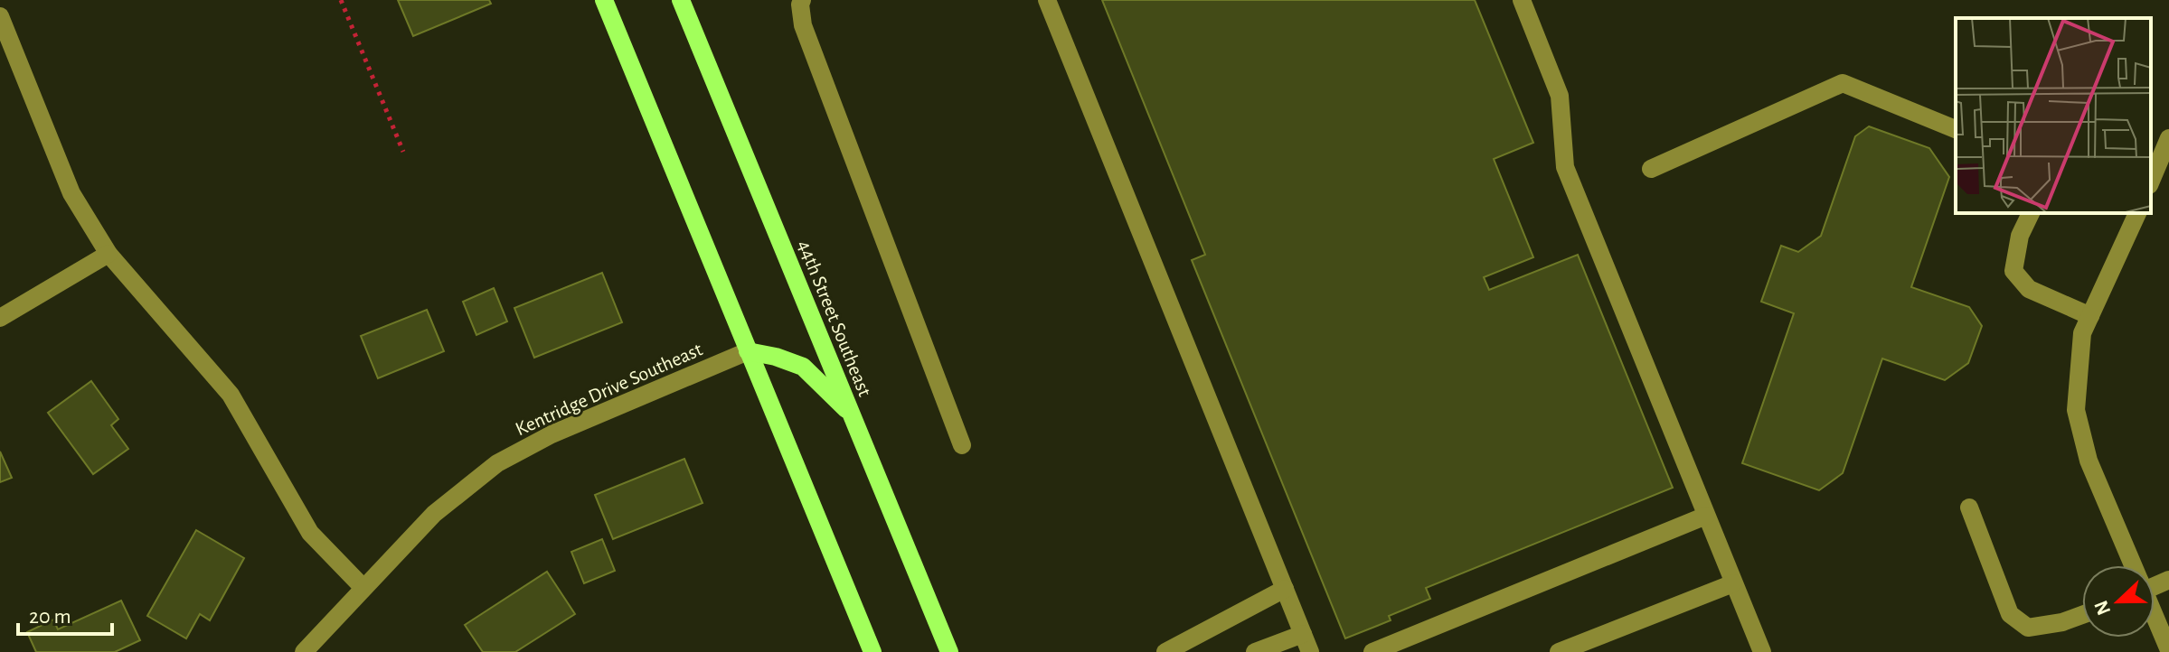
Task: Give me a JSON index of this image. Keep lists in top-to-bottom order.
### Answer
{
  "streets": {
    "main road": ["44th Street Southeast"],
    "street": ["Kentridge Drive Southeast"]
  },
  "scale_bar": "20 m",
  "north": "left"
}
